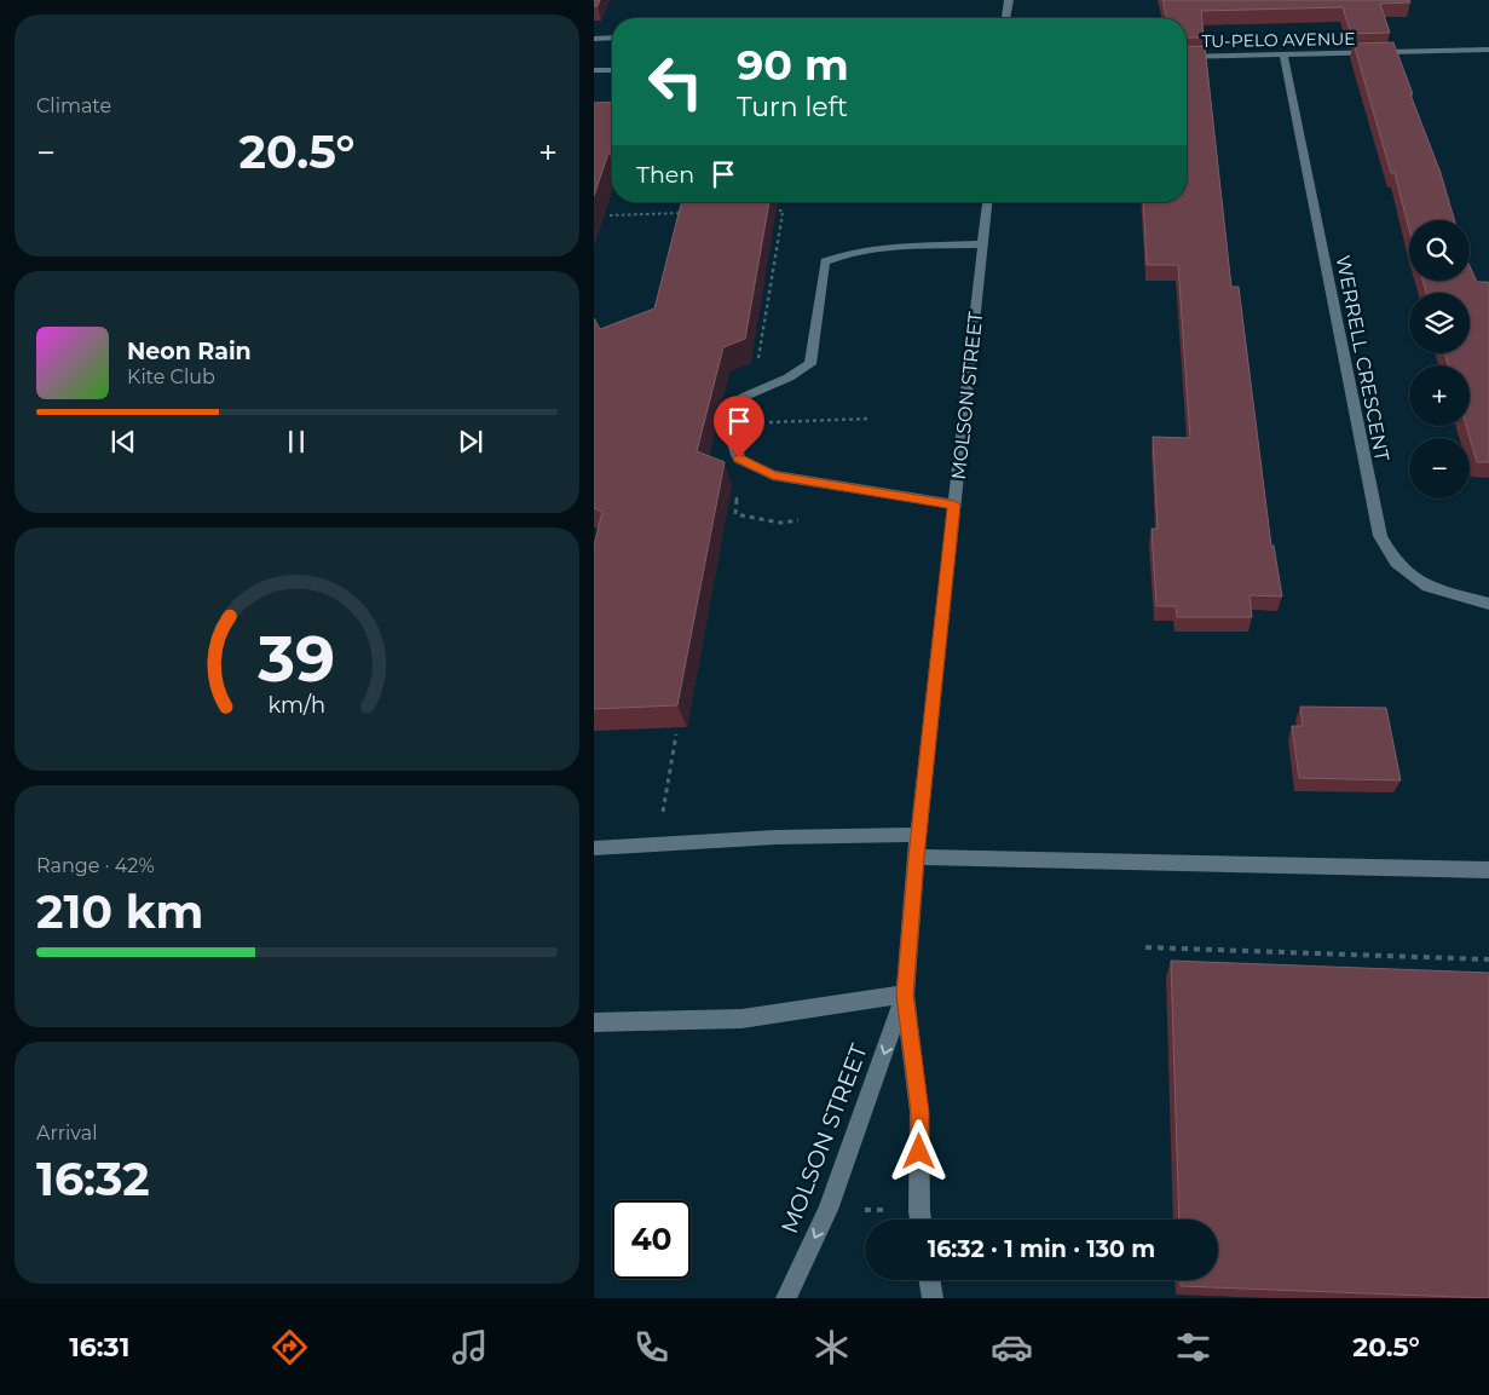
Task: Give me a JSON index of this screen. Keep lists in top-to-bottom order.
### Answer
{
  "streets": {
    "street": ["TU-PELO AVENUE", "WERRELL CRESCENT", "MOLSON STREET"]
  },
  "crossings": [
    ["TU-PELO AVENUE", "WERRELL CRESCENT"]
  ],
  "page": {
    "tile": [
      "Climate",
      ["Range · 42%", "210 km"],
      ["Arrival", "16:32"]
    ],
    "turn": ["90 m", "Turn left"],
    "heat": ["−", "20.5°", "+"],
    "then": "Then",
    "map_buttons": ["+", "−"],
    "song": ["Neon Rain", "Kite Club"],
    "limit": "40",
    "trip": "16:32 · 1 min · 130 m",
    "tabs": ["16:31", "20.5°"],
    "gauge": ["39", "km/h"]
  }
}
